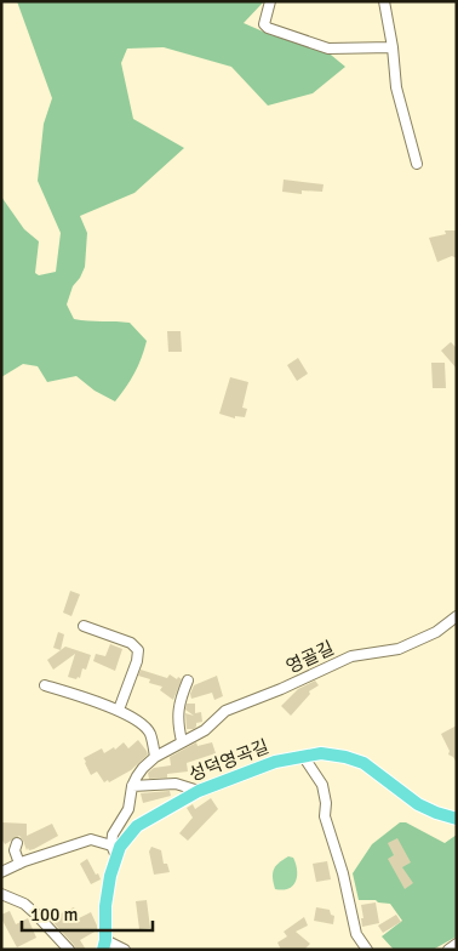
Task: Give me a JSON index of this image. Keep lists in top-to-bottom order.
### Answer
{
  "streets": {
    "main road": ["성덕영곡길"],
    "street": ["영골길"]
  },
  "crossings": [
    ["영골길", "성덕영곡길"]
  ],
  "scale_bar": "100 m"
}
